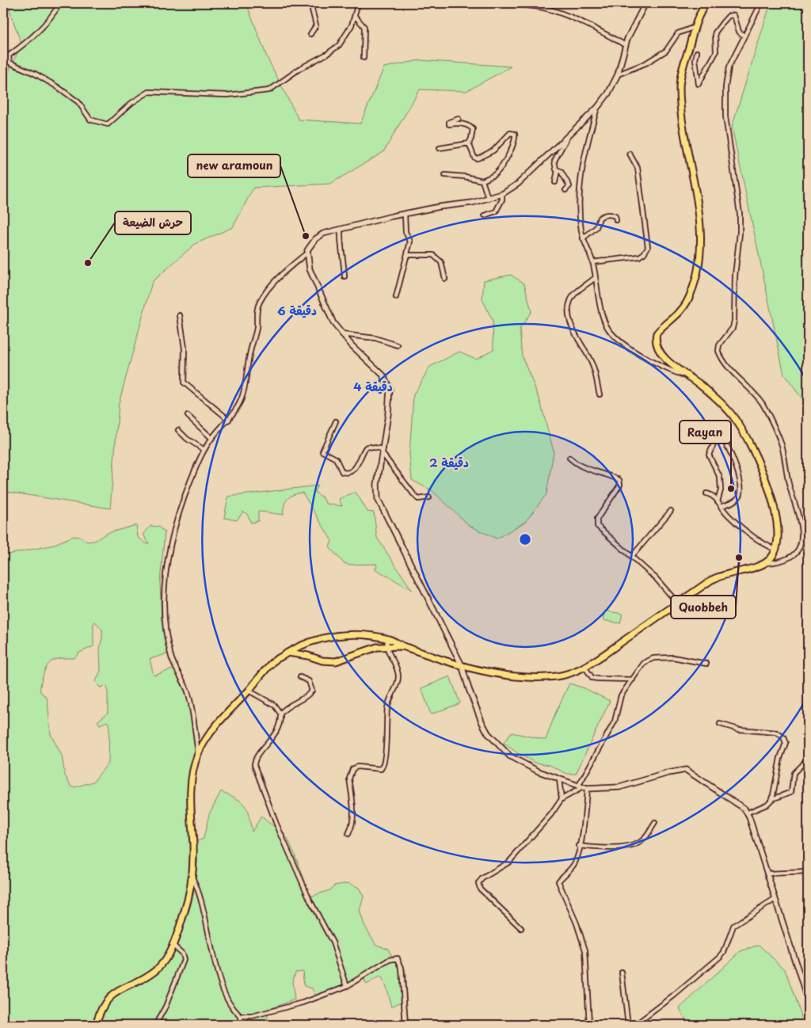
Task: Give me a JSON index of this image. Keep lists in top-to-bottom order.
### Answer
{
  "places": [
    "new aramoun",
    "حرش الضيعة",
    "Rayan",
    "Quobbeh"
  ],
  "rings": ["6 دقيقة", "4 دقيقة", "2 دقيقة"]
}
